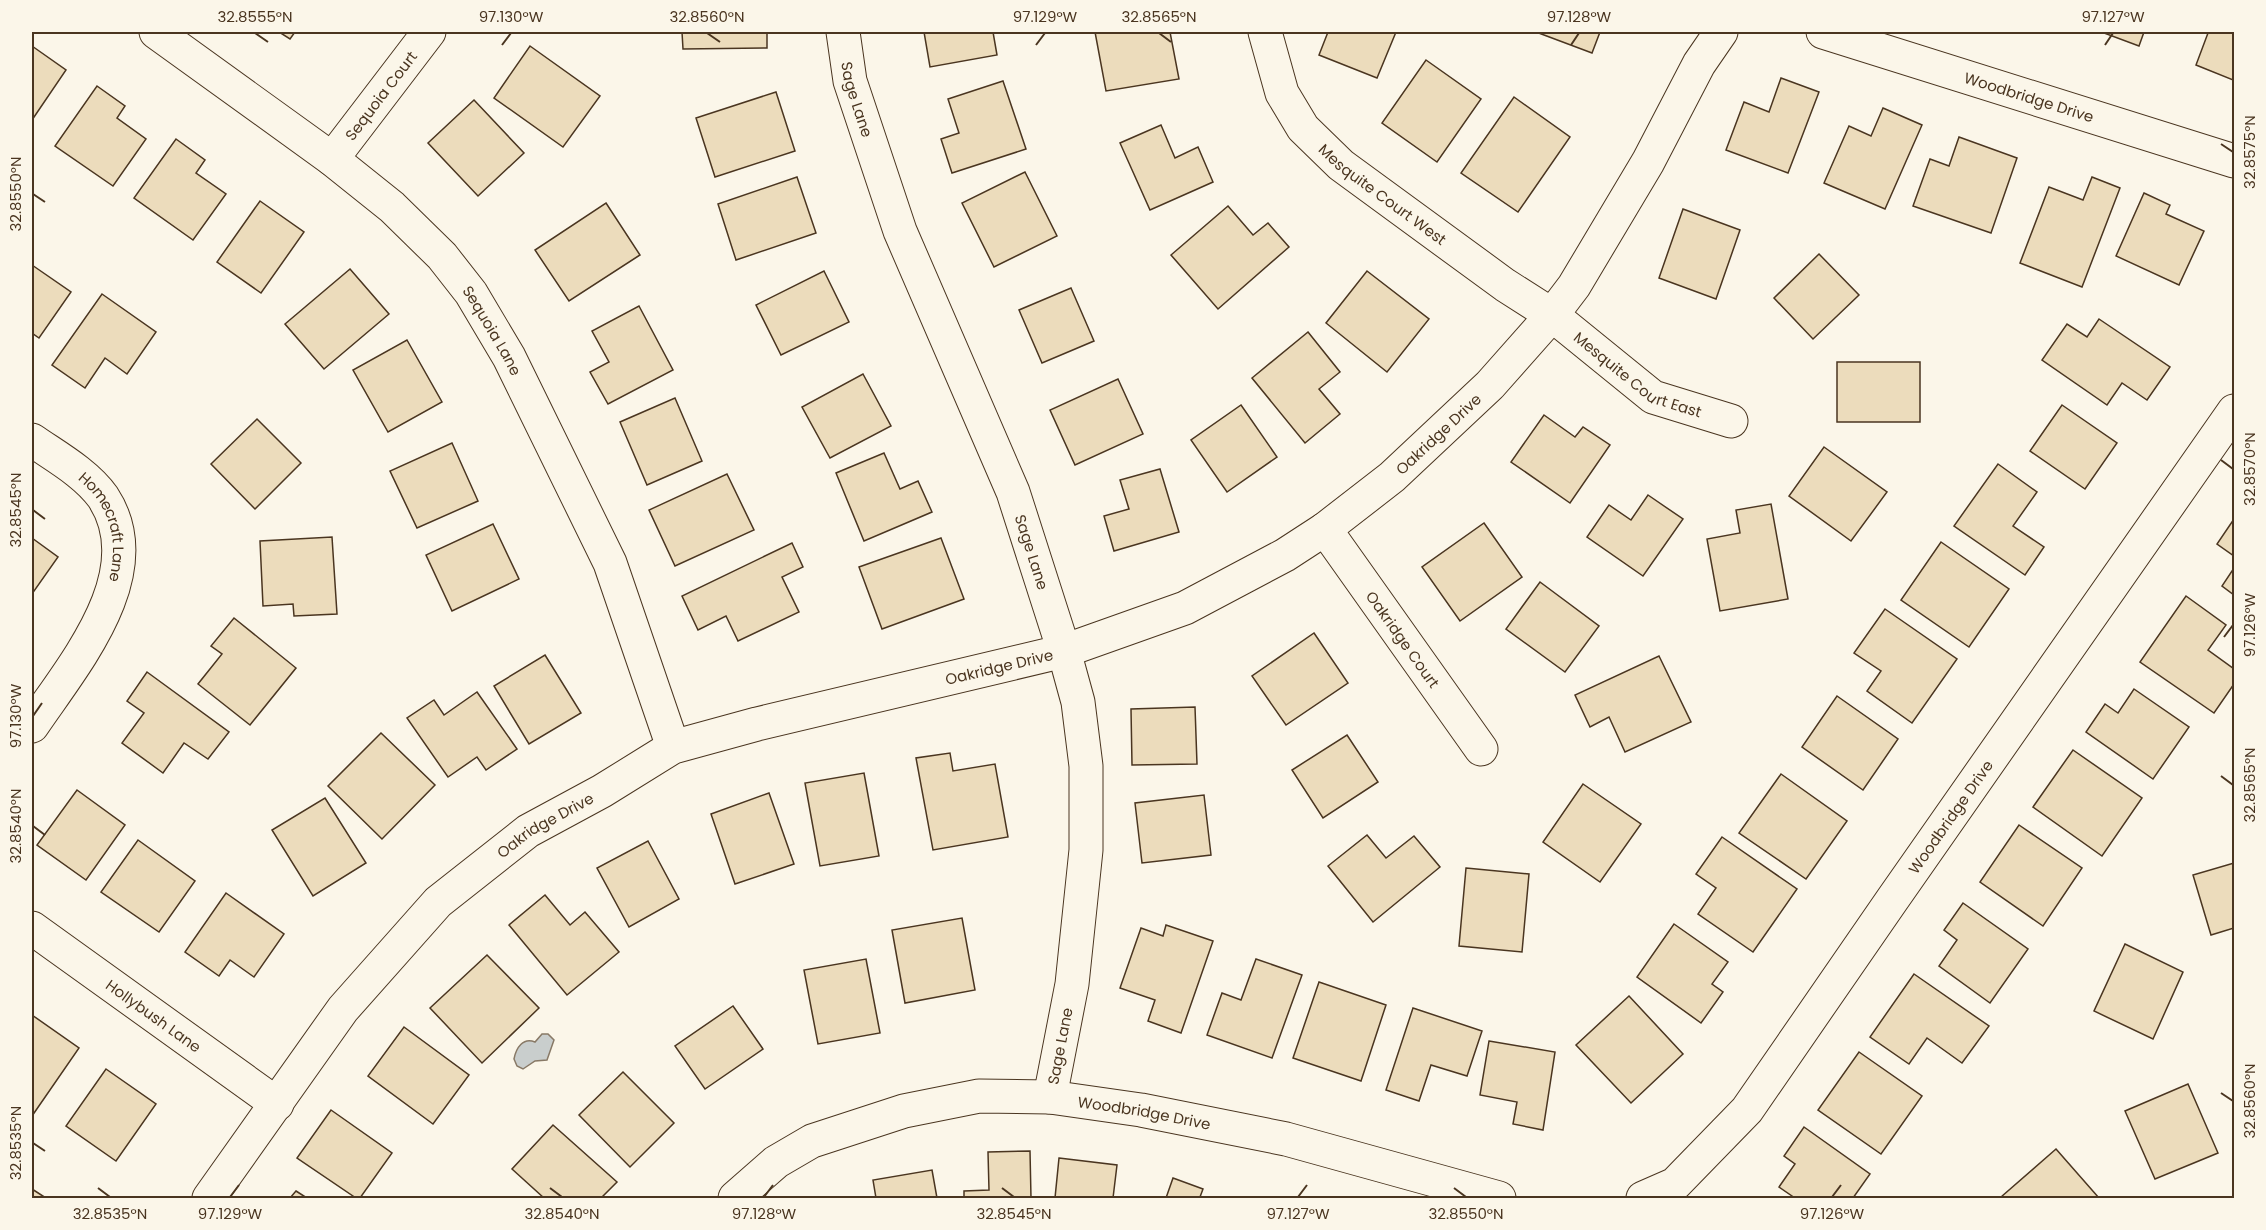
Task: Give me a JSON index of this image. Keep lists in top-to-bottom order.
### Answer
{
  "streets": {
    "street": [
      "Sequoia Court",
      "Woodbridge Drive",
      "Sage Lane",
      "Mesquite Court West",
      "Sequoia Lane",
      "Mesquite Court East",
      "Oakridge Drive",
      "Homecraft Lane",
      "Oakridge Court",
      "Hollybush Lane"
    ]
  },
  "crossings": [
    ["Sequoia Court", "Sequoia Lane"],
    ["Woodbridge Drive", "Sage Lane"],
    ["Sage Lane", "Oakridge Drive"],
    ["Mesquite Court West", "Mesquite Court East"],
    ["Mesquite Court West", "Oakridge Drive"],
    ["Sequoia Lane", "Oakridge Drive"],
    ["Mesquite Court East", "Oakridge Drive"],
    ["Oakridge Drive", "Oakridge Court"],
    ["Oakridge Drive", "Hollybush Lane"]
  ],
  "coordinates": [
    "32.8555°N",
    "97.130°W",
    "32.8560°N",
    "97.129°W",
    "32.8565°N",
    "97.128°W",
    "97.127°W",
    "32.8575°N",
    "32.8550°N",
    "32.8570°N",
    "32.8545°N",
    "97.126°W",
    "32.8540°N",
    "32.8535°N"
  ]
}
